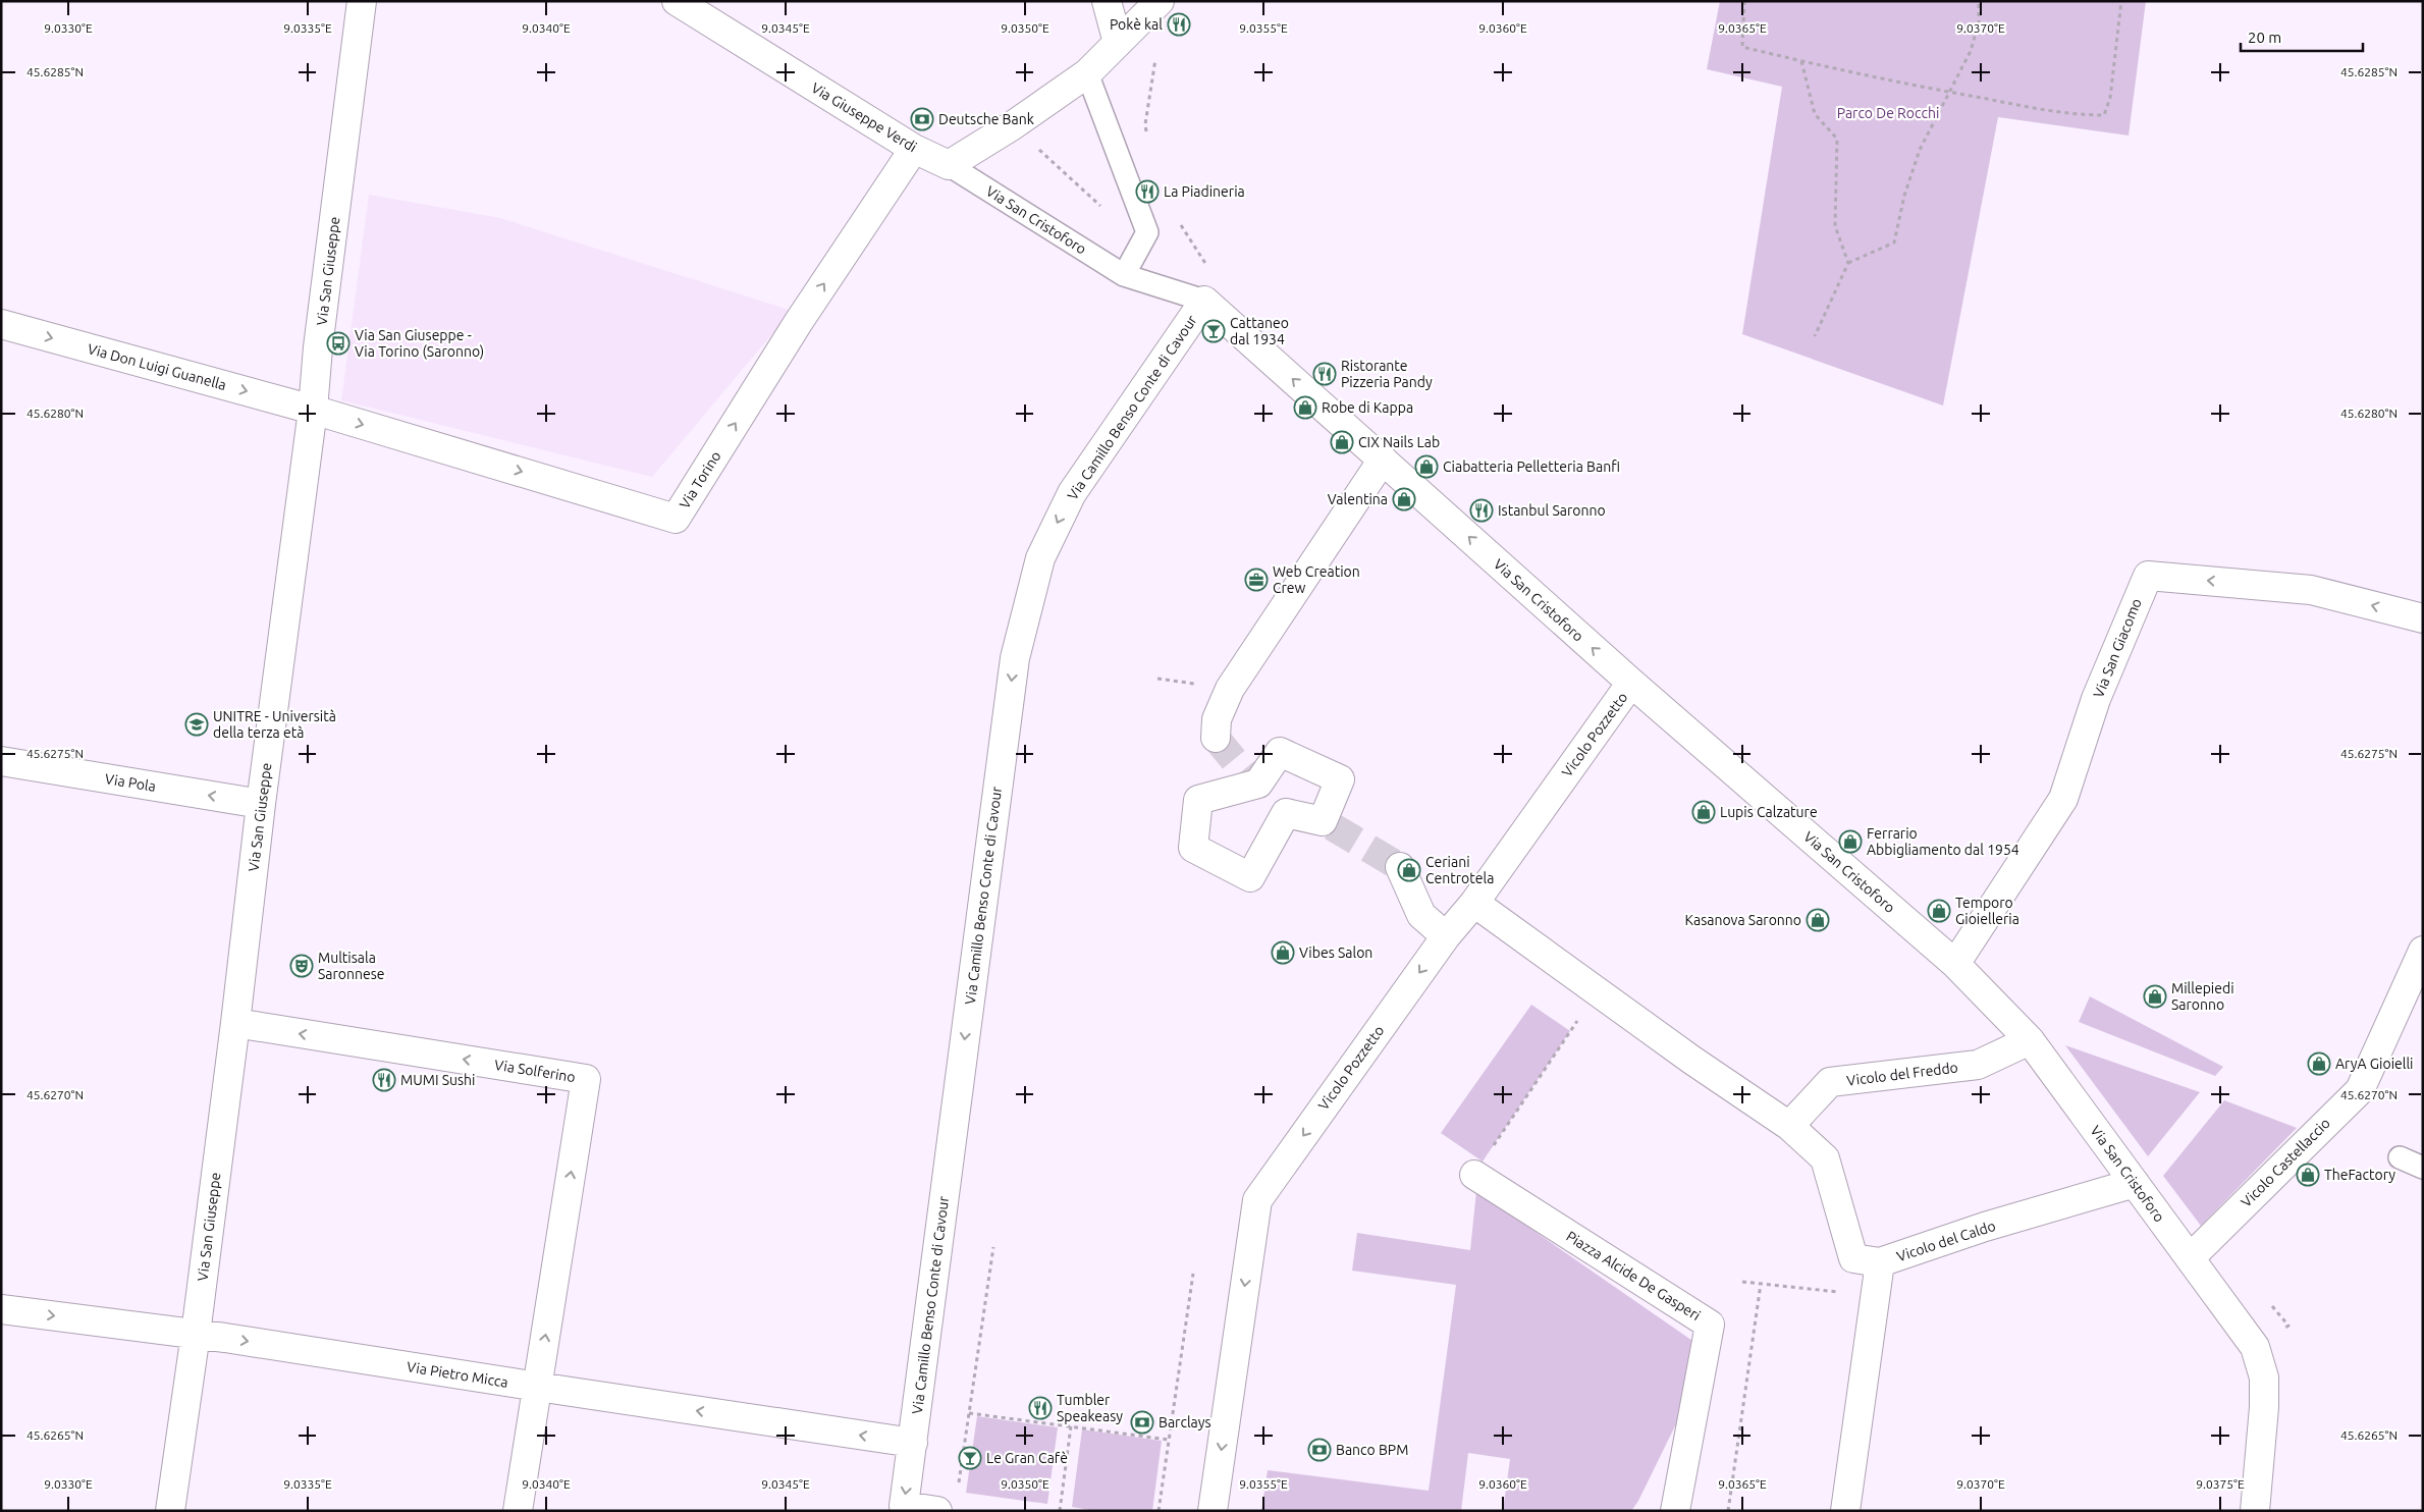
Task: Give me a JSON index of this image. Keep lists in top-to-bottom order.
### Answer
{
  "streets": {
    "street": [
      "Via Giuseppe Verdi",
      "Via San Cristoforo",
      "Via San Giuseppe",
      "Via Don Luigi Guanella",
      "Via Camillo Benso Conte di Cavour",
      "Via Torino",
      "Via San Giacomo",
      "Vicolo Pozzetto",
      "Via Pola",
      "Via Solferino",
      "Vicolo del Freddo",
      "Vicolo Castellaccio",
      "Vicolo del Caldo",
      "Piazza Alcide De Gasperi",
      "Via Pietro Micca"
    ]
  },
  "crossings": [
    ["Via Giuseppe Verdi", "Via San Cristoforo"],
    ["Via Giuseppe Verdi", "Via Torino"],
    ["Via San Cristoforo", "Via Camillo Benso Conte di Cavour"],
    ["Via San Cristoforo", "Via San Giacomo"],
    ["Via San Cristoforo", "Vicolo Pozzetto"],
    ["Via San Cristoforo", "Vicolo del Freddo"],
    ["Via San Cristoforo", "Vicolo Castellaccio"],
    ["Via San Cristoforo", "Vicolo del Caldo"],
    ["Via San Giuseppe", "Via Don Luigi Guanella"],
    ["Via San Giuseppe", "Via Torino"],
    ["Via San Giuseppe", "Via Pola"],
    ["Via San Giuseppe", "Via Solferino"],
    ["Via San Giuseppe", "Via Pietro Micca"],
    ["Via Don Luigi Guanella", "Via Torino"],
    ["Via Camillo Benso Conte di Cavour", "Via Pietro Micca"],
    ["Via Solferino", "Via Pietro Micca"]
  ],
  "one_way": [
    "Via Don Luigi Guanella",
    "Via Camillo Benso Conte di Cavour",
    "Via Torino",
    "Via San Giacomo",
    "Vicolo Pozzetto",
    "Via Pola"
  ],
  "parks": ["Parco De Rocchi"],
  "places": {
    "restaurant": [
      "Pokè kal",
      "La Piadineria",
      "Ristorante Pizzeria Pandy",
      "Istanbul Saronno",
      "MUMI Sushi",
      "Tumbler Speakeasy"
    ],
    "bank": ["Deutsche Bank", "Barclays", "Banco BPM"],
    "bar": ["Cattaneo dal 1934", "Le Gran Cafè"],
    "bus stop": ["Via San Giuseppe - Via Torino (Saronno)"],
    "shop": [
      "Robe di Kappa",
      "CIX Nails Lab",
      "Ciabatteria Pelletteria Banfi",
      "Valentina",
      "Lupis Calzature",
      "Ferrario Abbigliamento dal 1954",
      "Ceriani Centrotela",
      "Temporo Gioielleria",
      "Kasanova Saronno",
      "Vibes Salon",
      "Millepiedi Saronno",
      "AryA Gioielli",
      "TheFactory"
    ],
    "office": ["Web Creation Crew"],
    "school or university": ["UNITRE - Università della terza età"],
    "theatre": ["Multisala Saronnese"]
  },
  "scale_bar": "20 m",
  "coordinates": [
    "9.0330°E",
    "9.0335°E",
    "9.0340°E",
    "9.0345°E",
    "9.0350°E",
    "9.0355°E",
    "9.0360°E",
    "9.0365°E",
    "9.0370°E",
    "45.6285°N",
    "45.6280°N",
    "45.6275°N",
    "45.6270°N",
    "45.6265°N",
    "9.0375°E"
  ]
}
